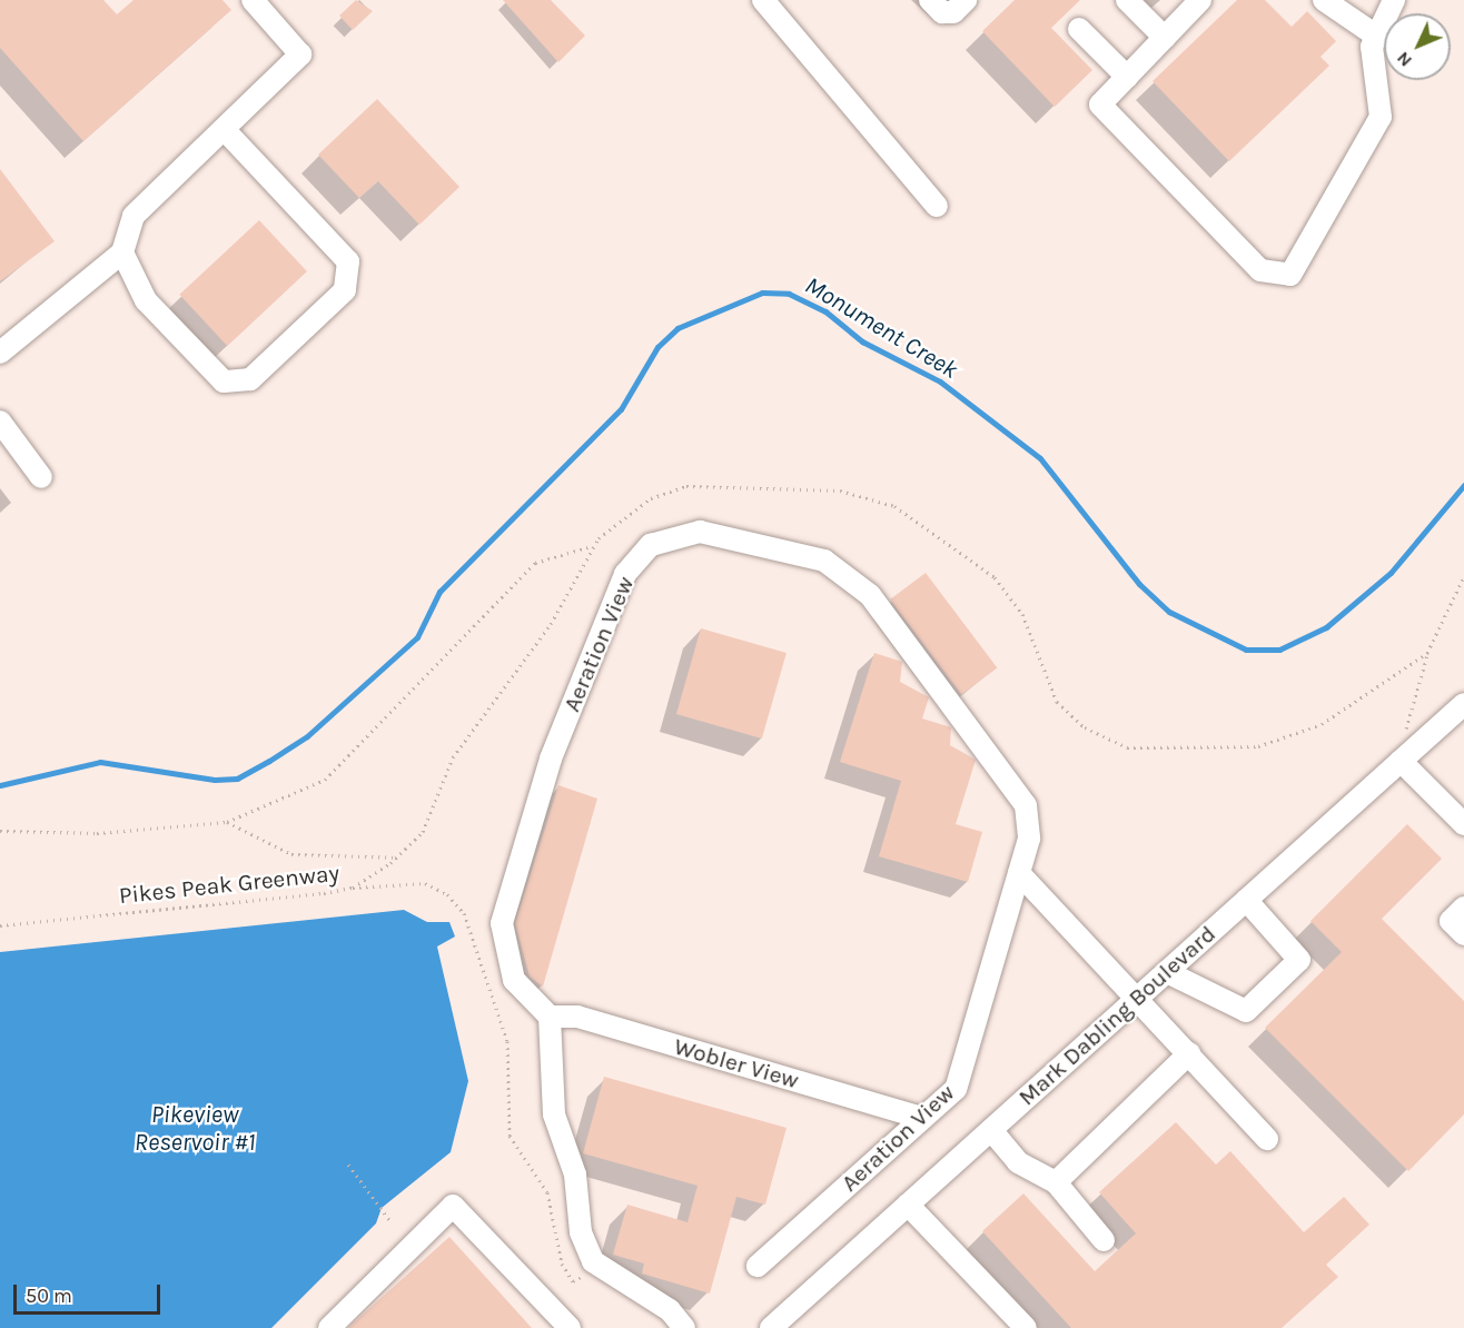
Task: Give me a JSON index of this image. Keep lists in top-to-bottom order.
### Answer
{
  "streets": {
    "street": ["Aeration View", "Mark Dabling Boulevard", "Wobler View"],
    "path": ["Pikes Peak Greenway"]
  },
  "crossings": [
    ["Aeration View", "Wobler View"]
  ],
  "water": ["Monument Creek", "Pikeview Reservoir #1"],
  "scale_bar": "50 m",
  "north": "bottom left"
}
